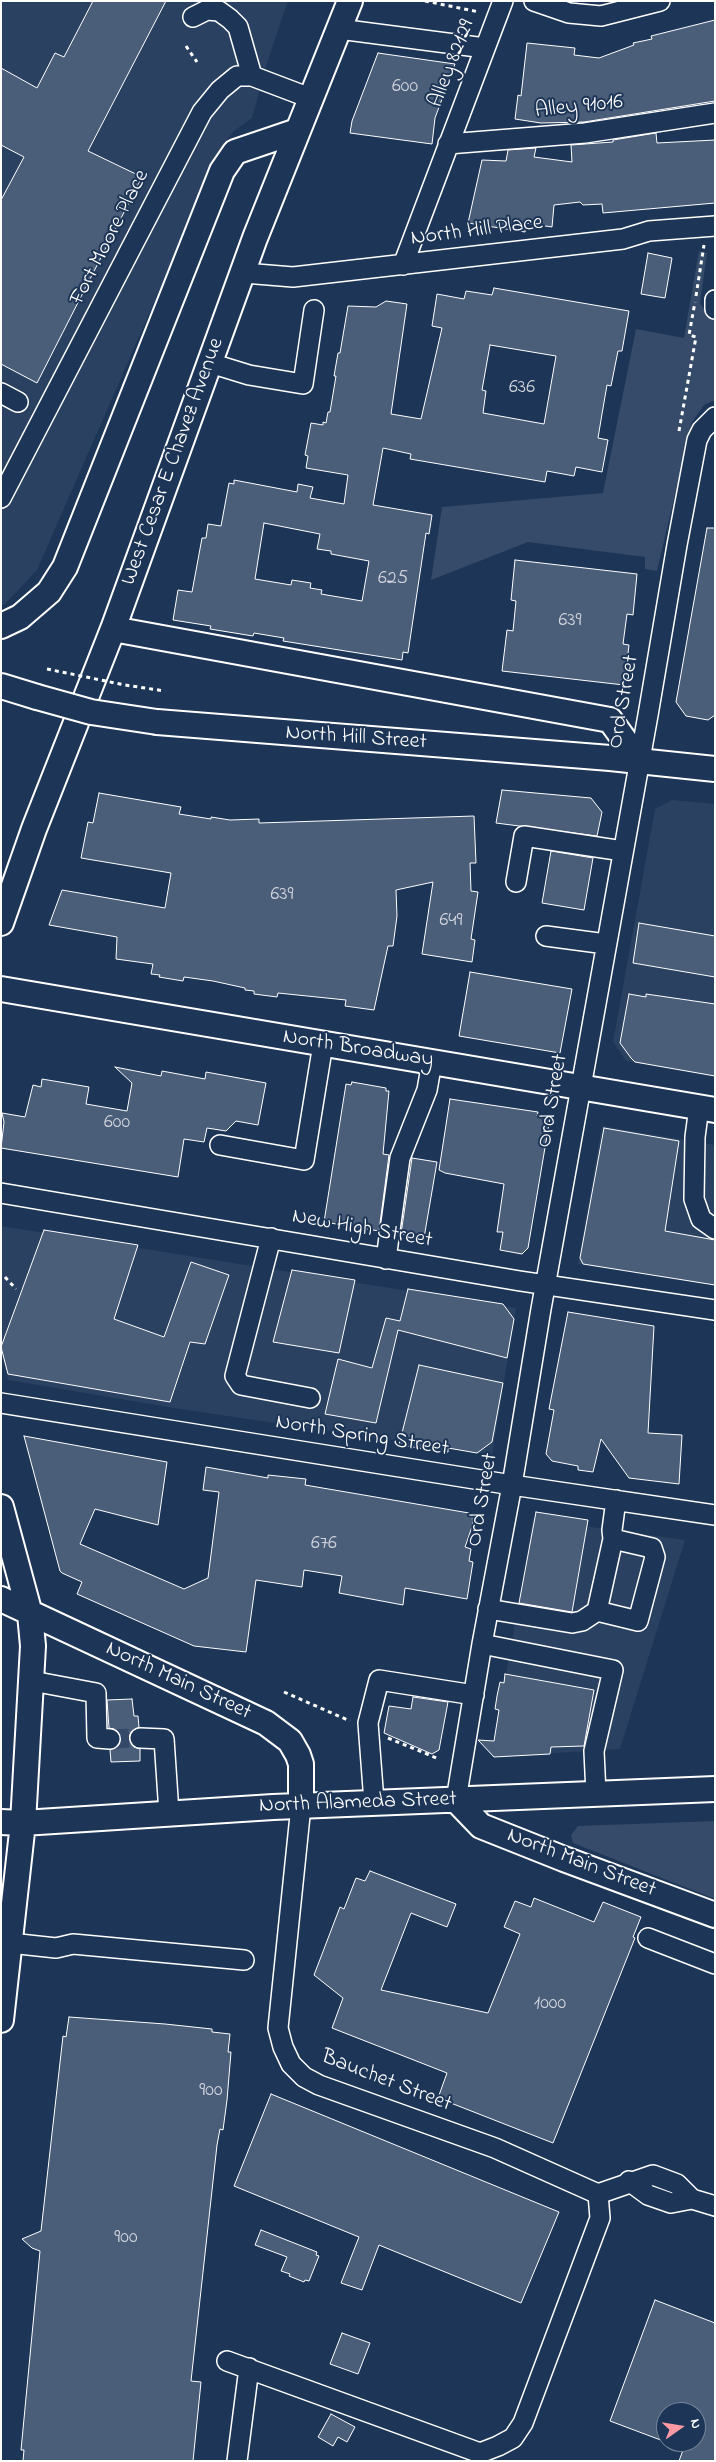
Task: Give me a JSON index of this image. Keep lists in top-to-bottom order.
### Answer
{
  "streets": {
    "main road": [
      "West Cesar E Chavez Avenue",
      "North Hill Street",
      "North Broadway",
      "North Main Street",
      "North Alameda Street"
    ],
    "street": [
      "Alley 82129",
      "Alley 91016",
      "North Hill Place",
      "Fort Moore Place",
      "Ord Street",
      "New High Street",
      "North Spring Street",
      "Bauchet Street"
    ]
  },
  "crossings": [
    ["Alley 82129", "Alley 91016"],
    ["Alley 82129", "North Hill Place"],
    ["North Hill Place", "West Cesar E Chavez Avenue"],
    ["Ord Street", "North Hill Street"],
    ["Ord Street", "North Broadway"],
    ["Ord Street", "New High Street"],
    ["Ord Street", "North Spring Street"],
    ["Ord Street", "North Main Street"],
    ["Ord Street", "North Alameda Street"],
    ["North Main Street", "North Alameda Street"],
    ["North Main Street", "Bauchet Street"],
    ["North Alameda Street", "Bauchet Street"]
  ],
  "house_numbers": [
    "600",
    "636",
    "625",
    "639",
    "639",
    "649",
    "600",
    "676",
    "1000",
    "900",
    "900"
  ],
  "north": "right"
}
